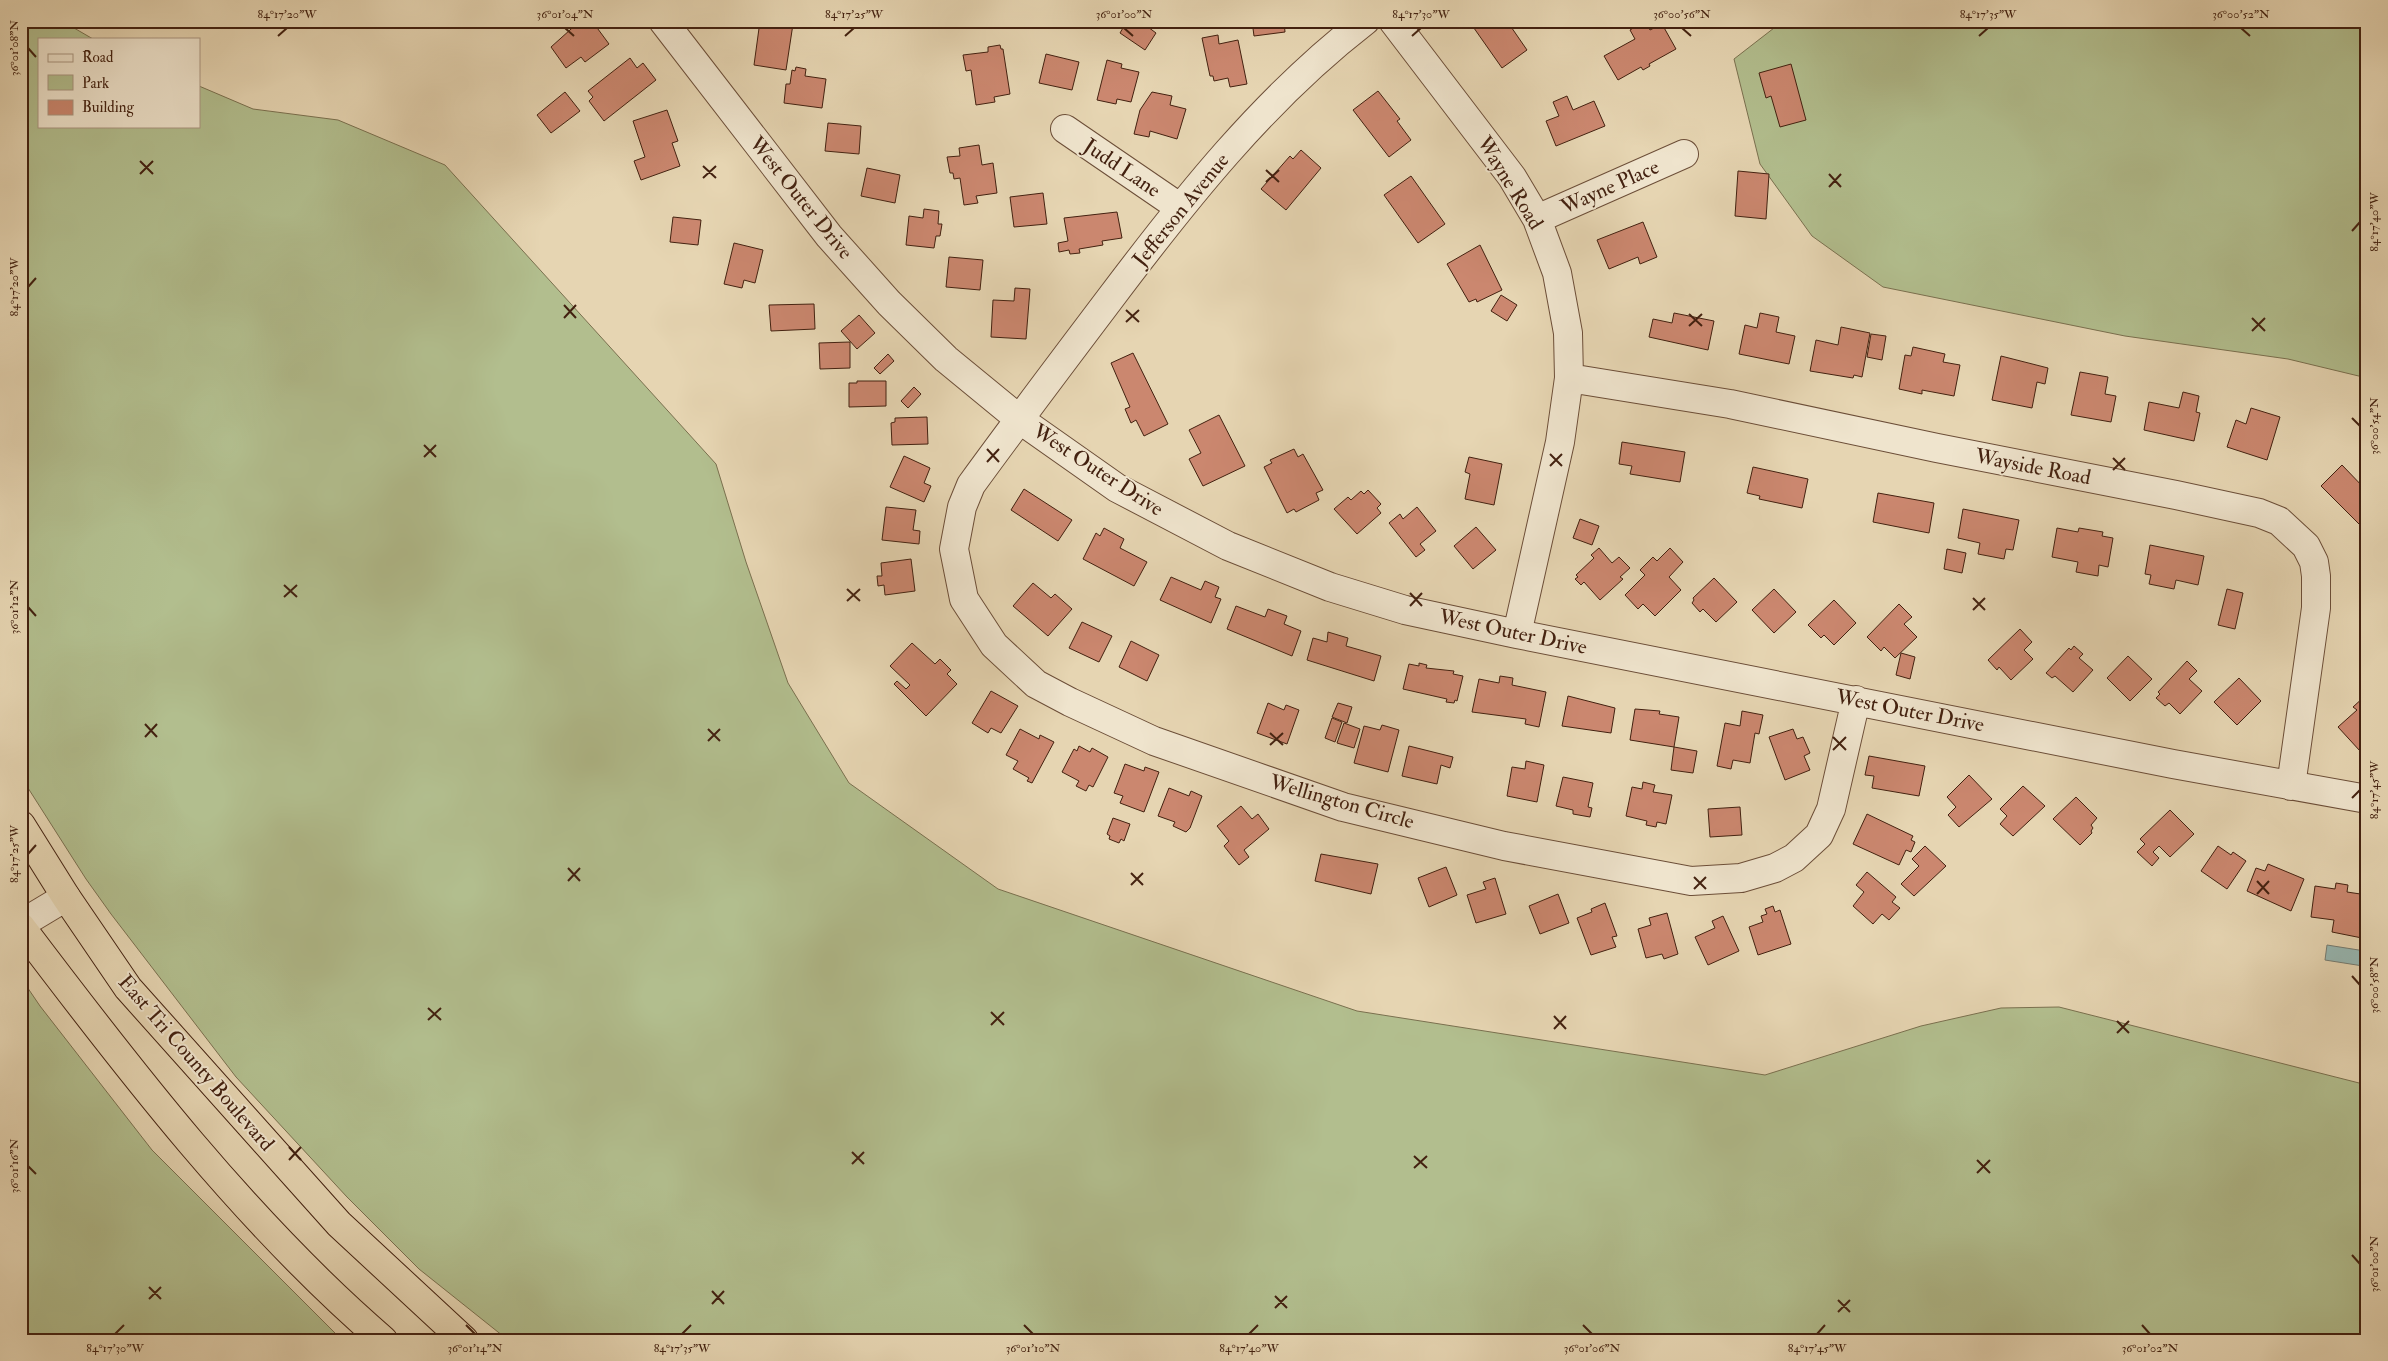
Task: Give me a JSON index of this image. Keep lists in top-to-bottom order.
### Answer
{
  "streets": {
    "highway": ["East Tri County Boulevard"],
    "street": [
      "Judd Lane",
      "Wayne Road",
      "Wayne Place",
      "West Outer Drive",
      "Jefferson Avenue",
      "Wayside Road",
      "Wellington Circle"
    ]
  },
  "crossings": [
    ["Judd Lane", "Jefferson Avenue"],
    ["Wayne Road", "Wayne Place"],
    ["Wayne Road", "West Outer Drive"],
    ["Wayne Road", "Wayside Road"],
    ["West Outer Drive", "Jefferson Avenue"],
    ["West Outer Drive", "Wayside Road"],
    ["West Outer Drive", "Wellington Circle"],
    ["Jefferson Avenue", "Wellington Circle"]
  ],
  "legend": ["Road", "Park", "Building"],
  "coordinates": [
    "84°17'20\"W",
    "36°01'04\"N",
    "84°17'25\"W",
    "36°01'00\"N",
    "84°17'30\"W",
    "36°00'56\"N",
    "84°17'35\"W",
    "36°00'52\"N",
    "36°01'08\"N",
    "84°17'40\"W",
    "36°00'54\"N",
    "36°01'12\"N",
    "84°17'45\"W",
    "36°00'58\"N",
    "36°01'16\"N",
    "36°01'14\"N",
    "36°01'10\"N",
    "36°01'06\"N",
    "36°01'02\"N"
  ]
}
